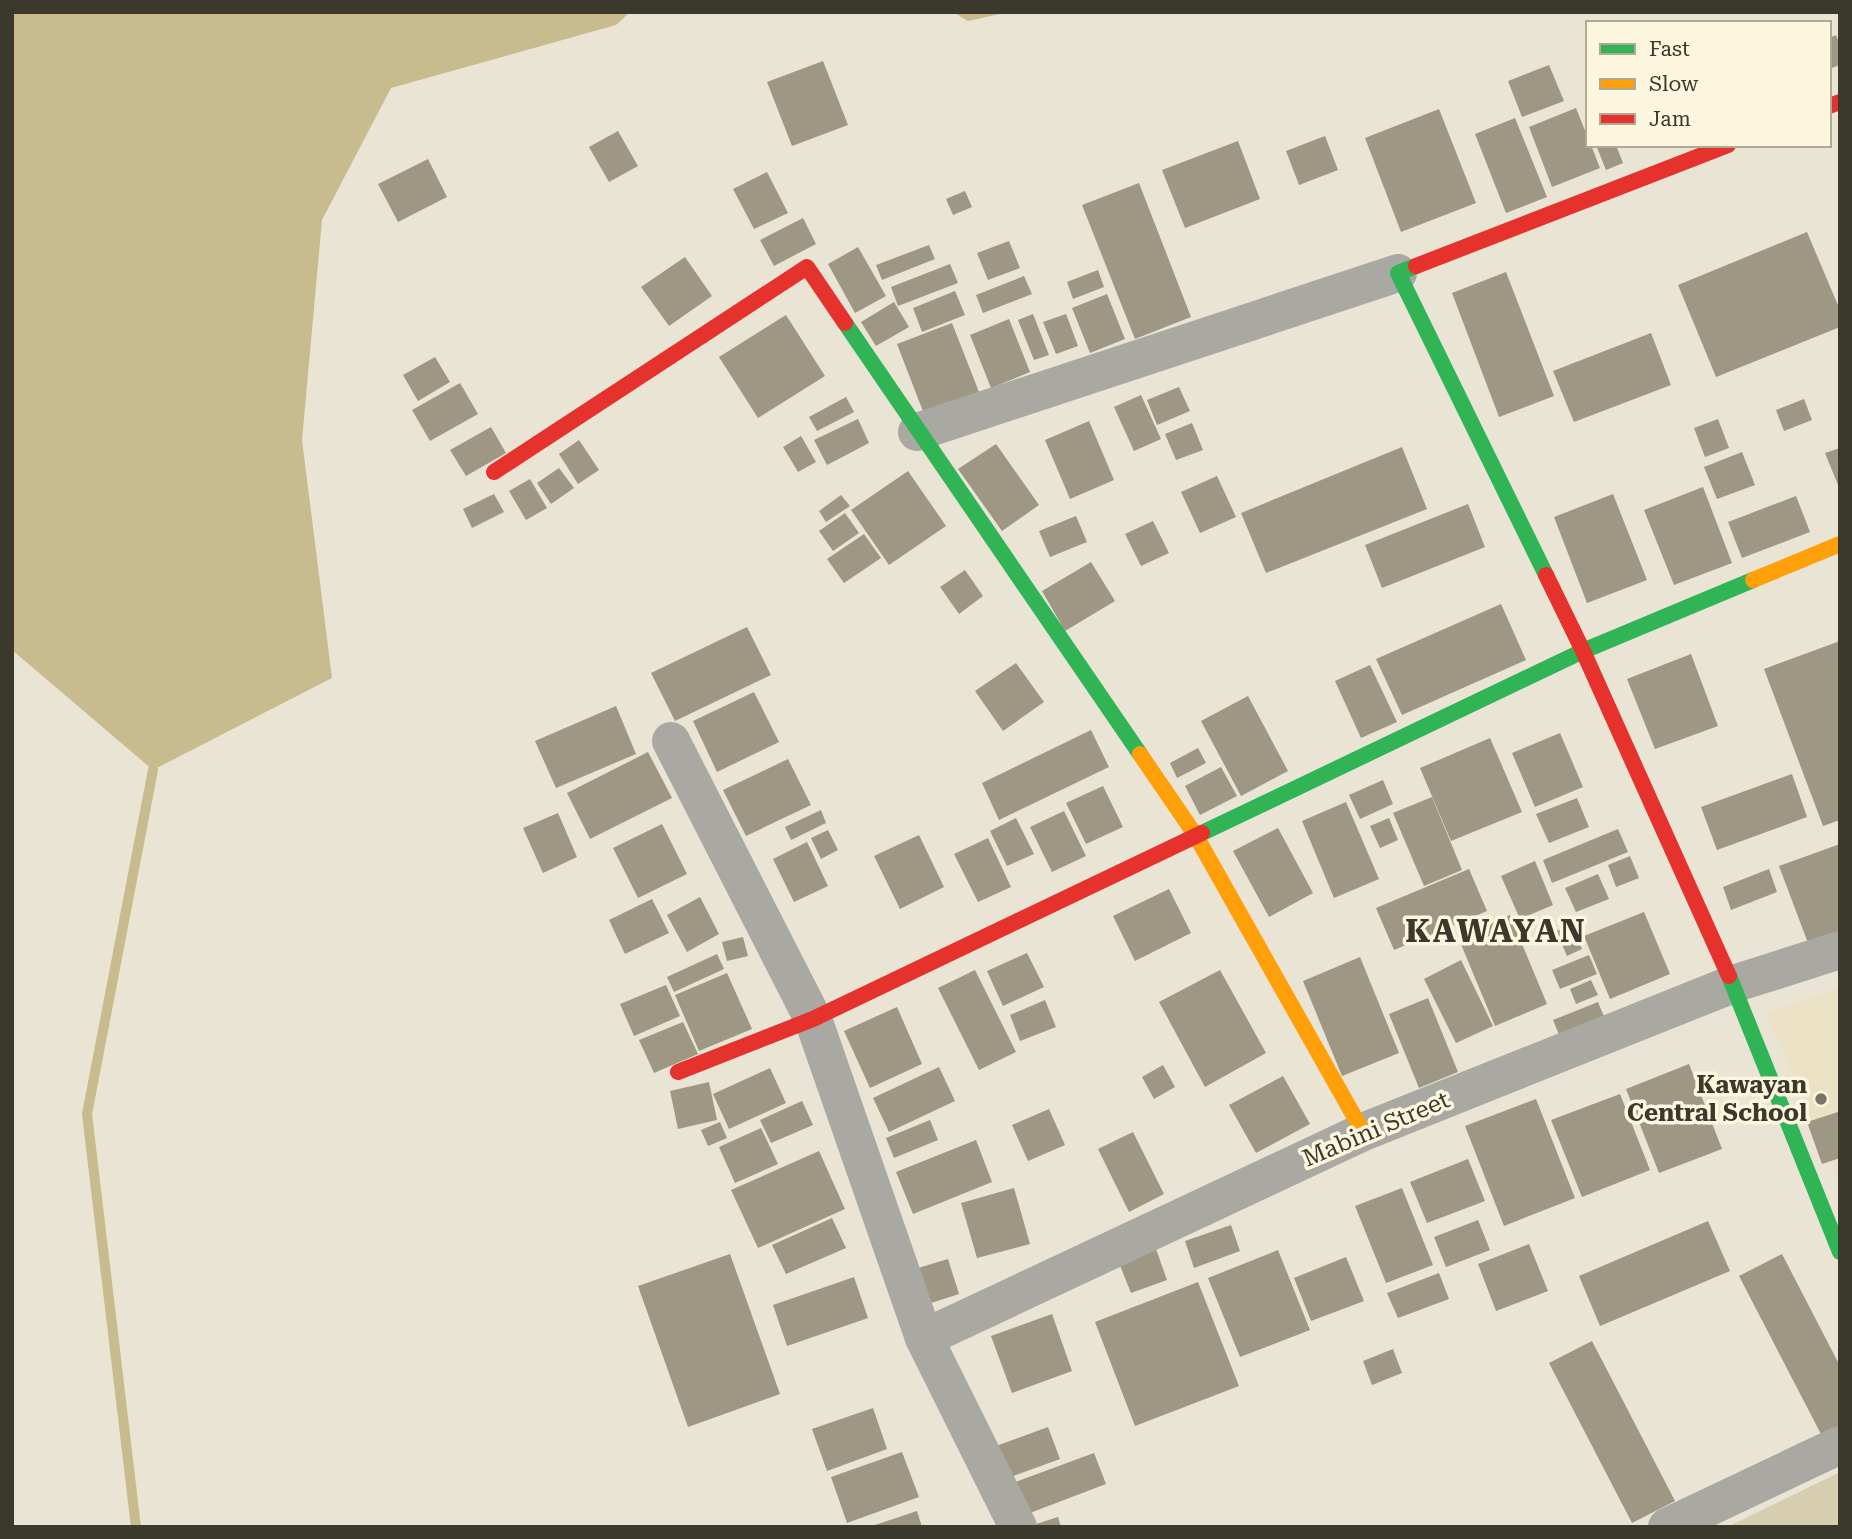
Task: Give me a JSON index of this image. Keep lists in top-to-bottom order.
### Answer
{
  "streets": {
    "street": ["Mabini Street"]
  },
  "districts": ["KAWAYAN"],
  "places": ["Kawayan Central School"],
  "legend": ["Fast", "Slow", "Jam"]
}
